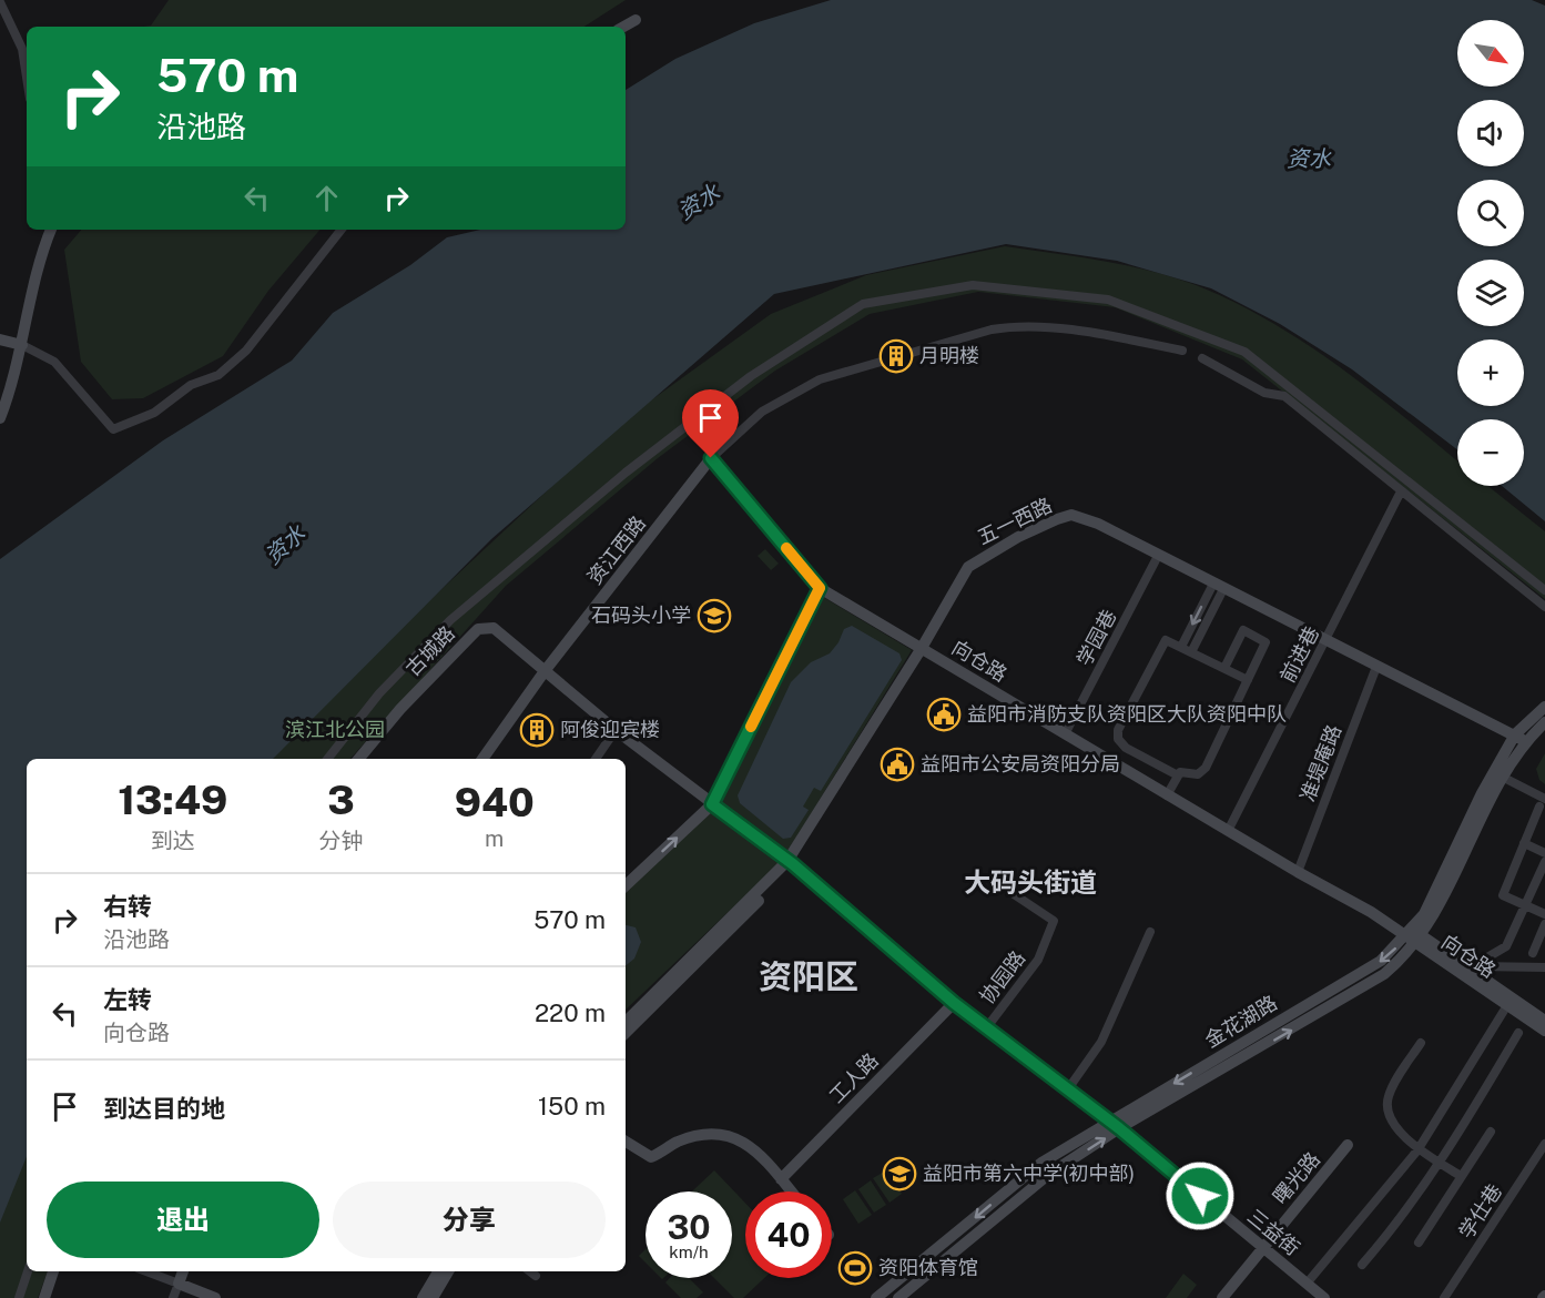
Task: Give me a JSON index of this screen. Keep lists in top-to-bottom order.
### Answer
{
  "streets": {
    "street": [
      "五一西路",
      "资江西路",
      "学园巷",
      "古城路",
      "前进巷",
      "向仓路",
      "准堤庵路",
      "协园路",
      "金花湖路",
      "工人路",
      "曙光路",
      "学仕巷",
      "三益街"
    ]
  },
  "crossings": [
    ["五一西路", "学园巷"],
    ["五一西路", "前进巷"],
    ["五一西路", "向仓路"],
    ["五一西路", "准堤庵路"],
    ["五一西路", "金花湖路"],
    ["五一西路", "三益街"],
    ["资江西路", "古城路"],
    ["资江西路", "向仓路"],
    ["资江西路", "三益街"],
    ["学园巷", "向仓路"],
    ["古城路", "三益街"],
    ["前进巷", "向仓路"],
    ["向仓路", "准堤庵路"],
    ["向仓路", "金花湖路"],
    ["协园路", "三益街"],
    ["金花湖路", "三益街"],
    ["工人路", "三益街"],
    ["曙光路", "三益街"]
  ],
  "districts": ["大码头街道", "资阳区"],
  "water": ["资水"],
  "parks": ["滨江北公园"],
  "places": {
    "building": ["月明楼", "阿俊迎宾楼"],
    "school or university": ["石码头小学", "益阳市第六中学(初中部)"],
    "public building": ["益阳市消防支队资阳区大队资阳中队", "益阳市公安局资阳分局"],
    "sports": ["资阳体育馆"]
  },
  "north": "bottom right",
  "page": {
    "map_buttons": ["+", "−"],
    "turn": ["570 m", "沿池路"],
    "eta": [
      "13:49",
      "到达",
      "3",
      "分钟",
      "940",
      "m"
    ],
    "list": [
      {
        "name": "右转",
        "note": "沿池路",
        "value": "570 m"
      },
      {
        "name": "左转",
        "note": "向仓路",
        "value": "220 m"
      },
      {
        "name": "到达目的地",
        "value": "150 m"
      }
    ],
    "buttons": ["退出", "分享"],
    "speed": "30 km/h",
    "limit": "40"
  }
}
